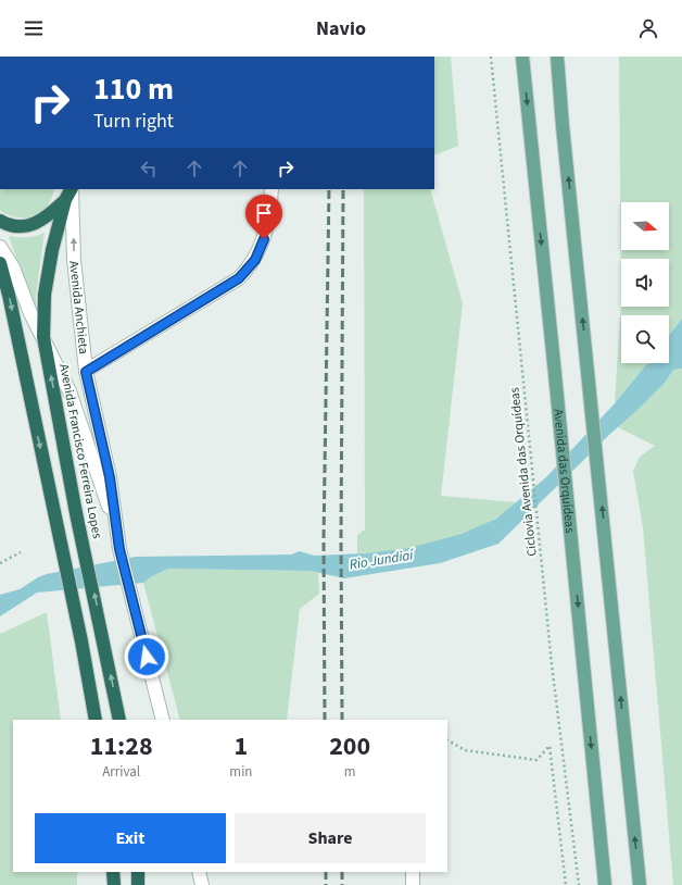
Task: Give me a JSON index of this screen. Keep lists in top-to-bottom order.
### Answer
{
  "streets": {
    "highway": ["Avenida Francisco Ferreira Lopes"],
    "main road": ["Avenida Anchieta", "Avenida das Orquídeas"],
    "path": ["Ciclovia Avenida das Orquídeas"]
  },
  "crossings": [
    ["Avenida Anchieta", "Avenida Francisco Ferreira Lopes"]
  ],
  "water": ["Rio Jundiaí"],
  "north": "right",
  "page": {
    "header": "Navio",
    "turn": ["110 m", "Turn right"],
    "eta": [
      "11:28",
      "Arrival",
      "1",
      "min",
      "200",
      "m"
    ],
    "buttons": ["Exit", "Share"]
  }
}
